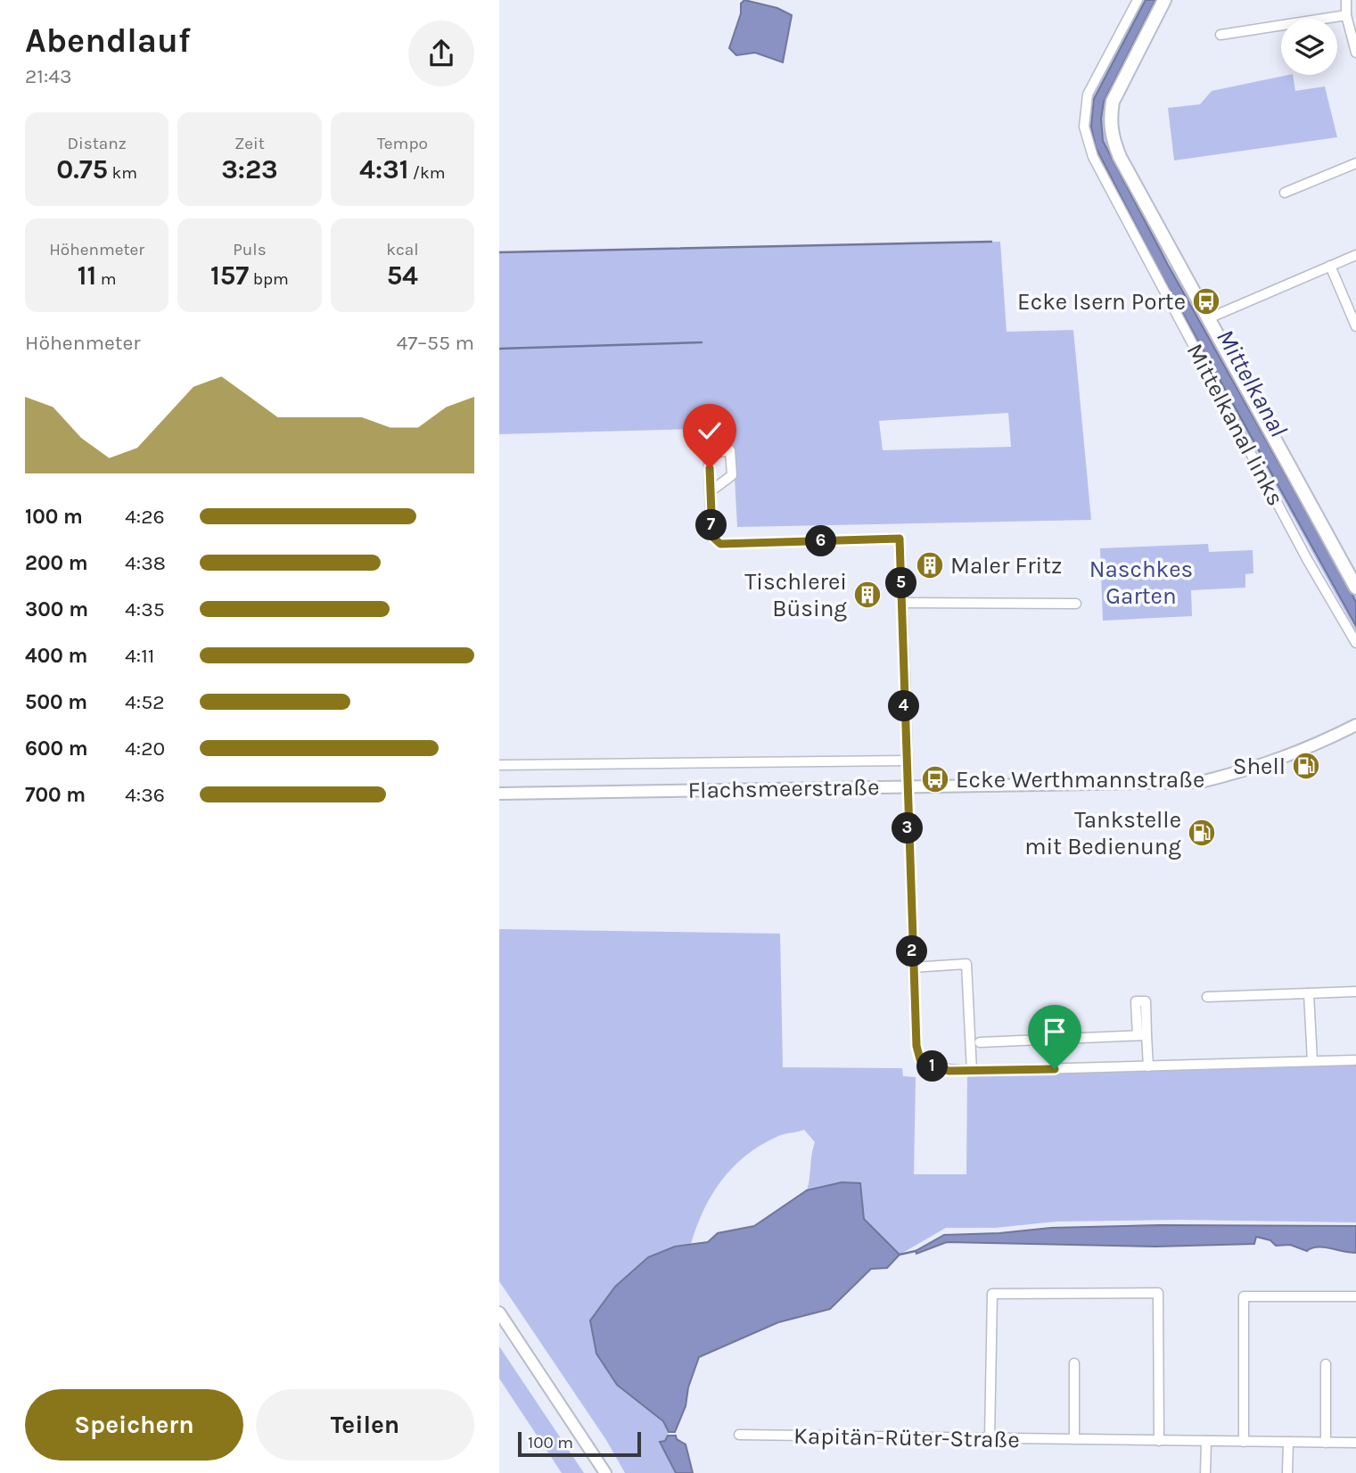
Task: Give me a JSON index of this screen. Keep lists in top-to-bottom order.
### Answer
{
  "streets": {
    "street": ["Mittelkanal links", "Flachsmeerstraße", "Kapitän-Rüter-Straße"]
  },
  "water": ["Mittelkanal"],
  "parks": ["Naschkes Garten"],
  "places": {
    "bus stop": ["Ecke Isern Porte", "Ecke Werthmannstraße"],
    "building": ["Maler Fritz", "Tischlerei Büsing"],
    "fuel station": ["Shell", "Tankstelle mit Bedienung"]
  },
  "scale_bar": "100 m",
  "page": {
    "heading": ["Abendlauf", "21:43"],
    "stats": [
      ["Distanz", "0.75 km"],
      ["Zeit", "3:23"],
      ["Tempo", "4:31 /km"],
      ["Höhenmeter", "11 m"],
      ["Puls", "157 bpm"],
      ["kcal", "54"]
    ],
    "chart": ["Höhenmeter", "47–55 m"],
    "list": [
      {
        "name": "100 m",
        "note": "4:26"
      },
      {
        "name": "200 m",
        "note": "4:38"
      },
      {
        "name": "300 m",
        "note": "4:35"
      },
      {
        "name": "400 m",
        "note": "4:11"
      },
      {
        "name": "500 m",
        "note": "4:52"
      },
      {
        "name": "600 m",
        "note": "4:20"
      },
      {
        "name": "700 m",
        "note": "4:36"
      }
    ],
    "pins": [
      "7",
      "6",
      "5",
      "4",
      "3",
      "2",
      "1"
    ],
    "buttons": ["Speichern", "Teilen"],
    "scale": "100 m"
  }
}
